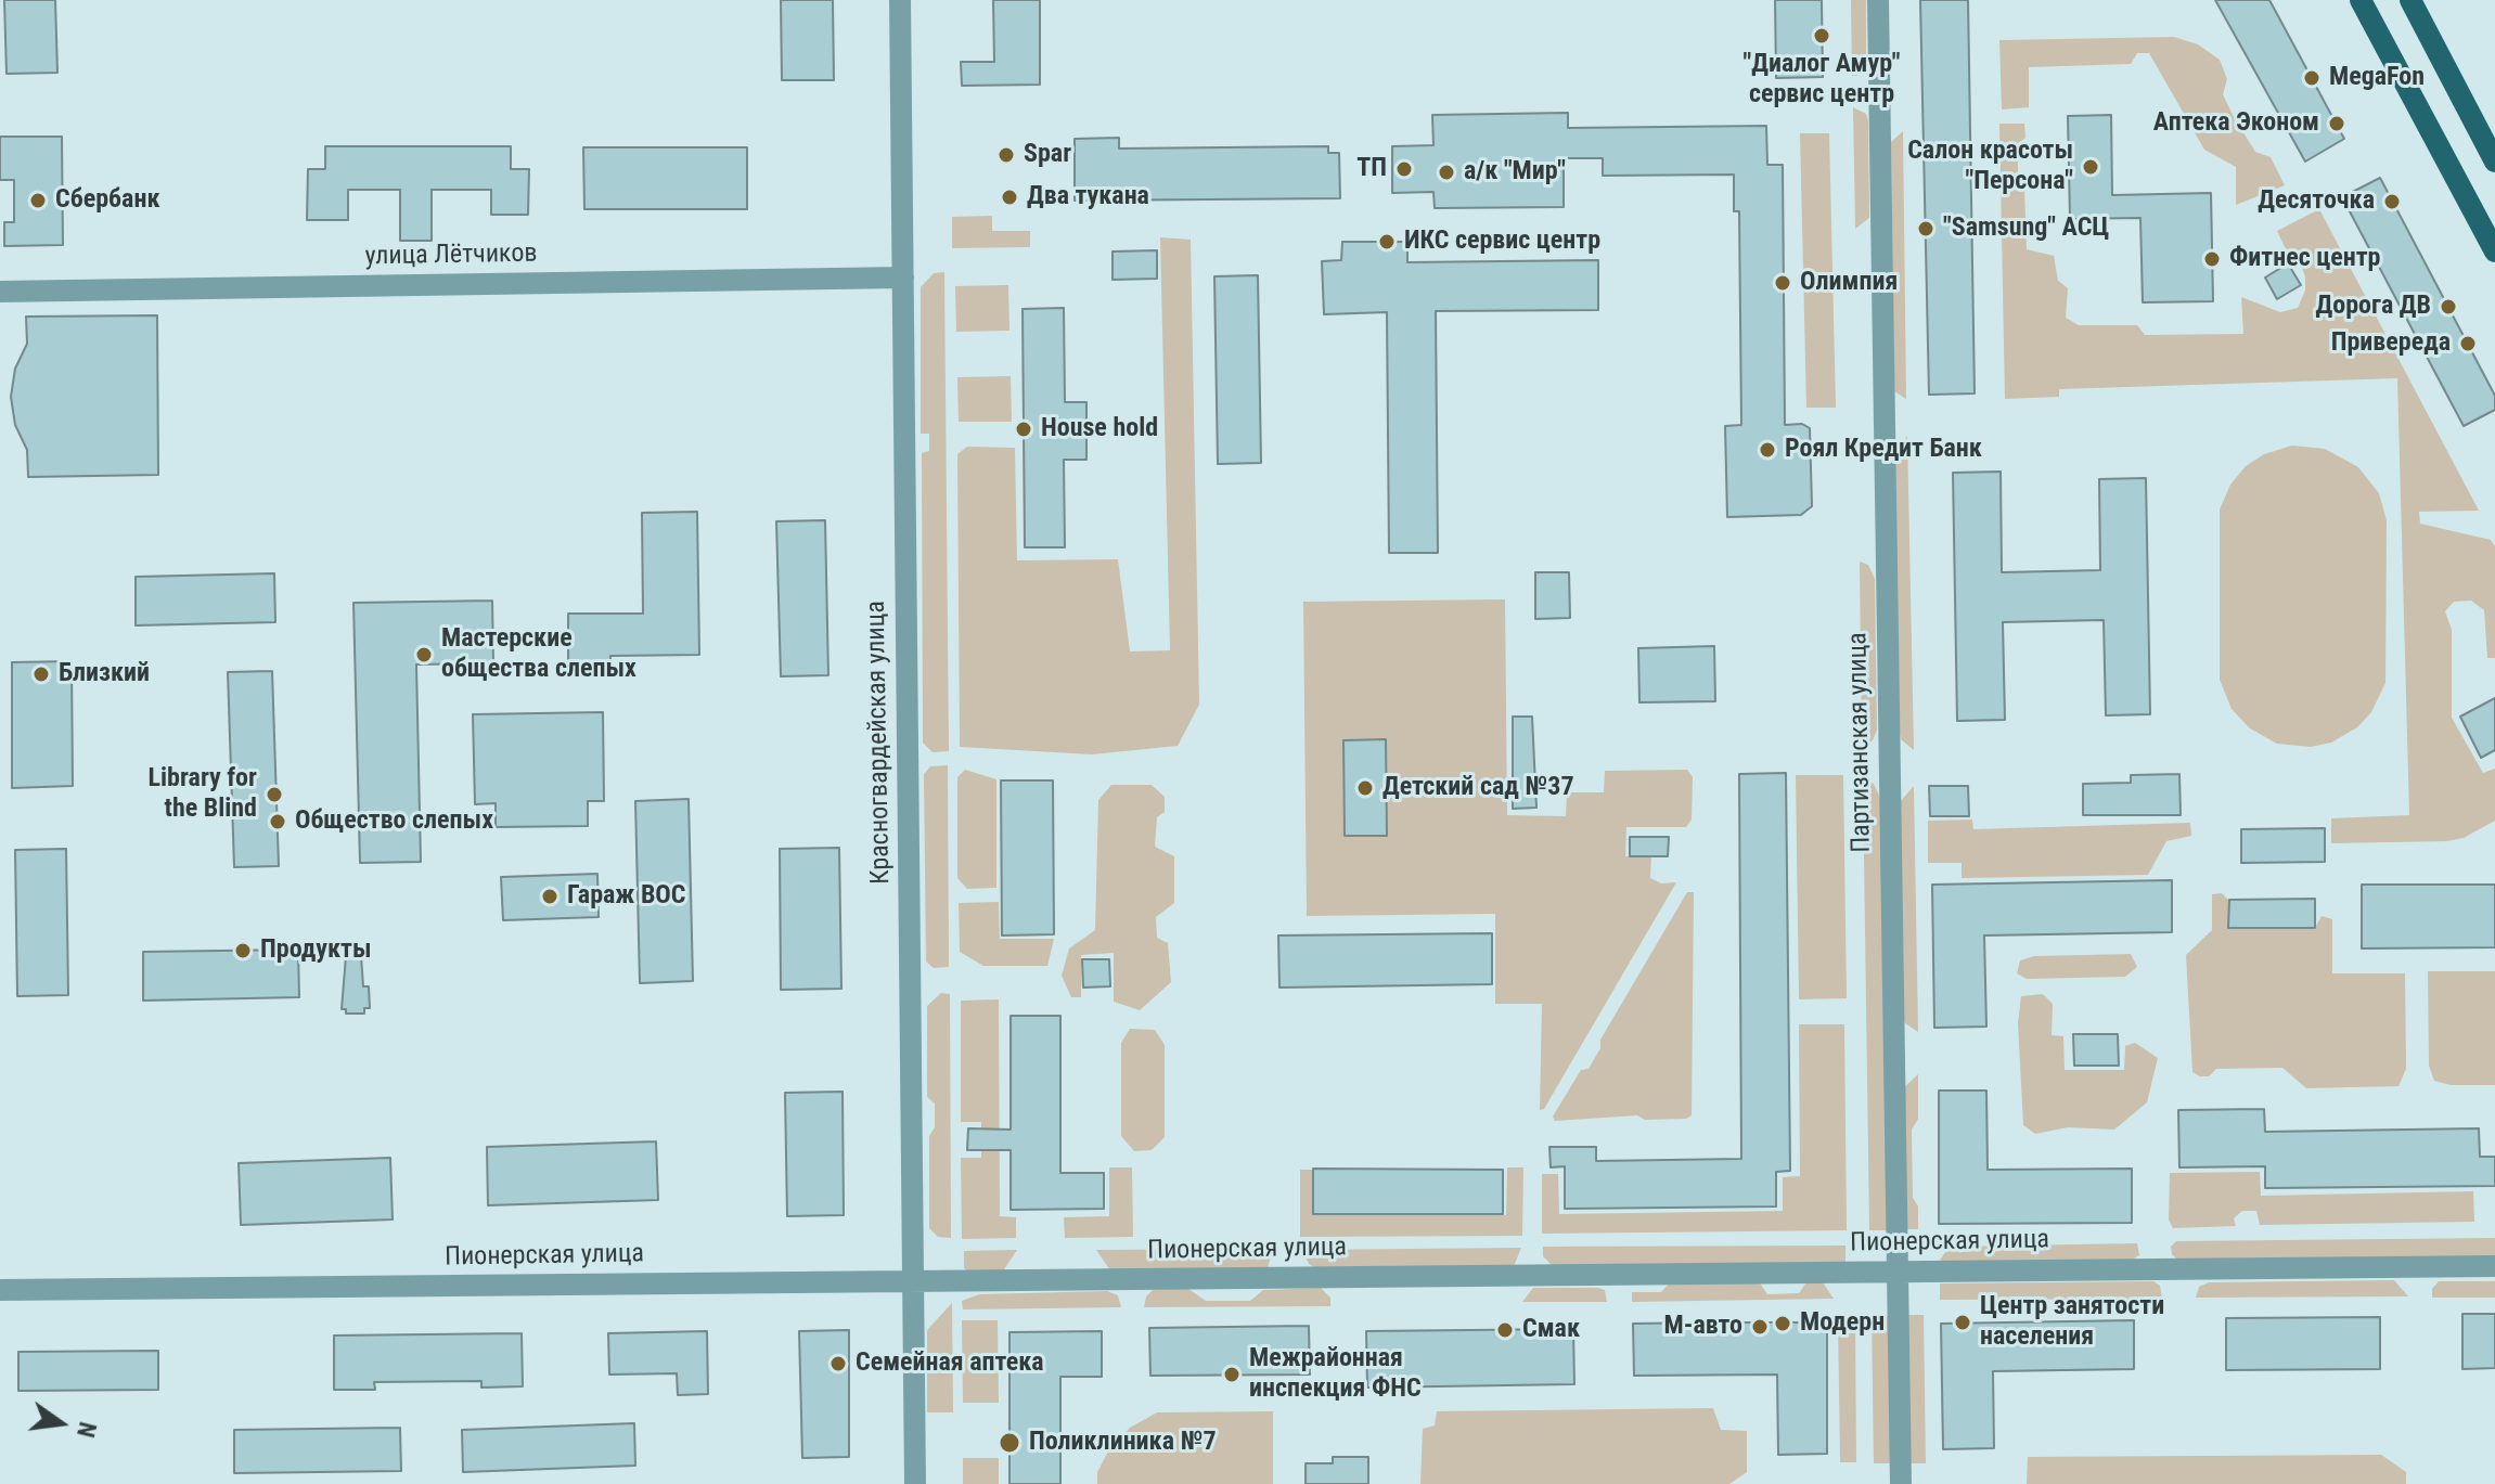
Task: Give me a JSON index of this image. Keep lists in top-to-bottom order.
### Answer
{
  "streets": {
    "street": [
      "улица Лётчиков",
      "Красногвардейская улица",
      "Партизанская улица",
      "Пионерская улица"
    ]
  },
  "crossings": [
    ["улица Лётчиков", "Красногвардейская улица"],
    ["Красногвардейская улица", "Пионерская улица"],
    ["Партизанская улица", "Пионерская улица"]
  ],
  "places": [
    "\"Диалог Амур\" сервис центр",
    "MegaFon",
    "Аптека Эконом",
    "Spar",
    "Салон красоты \"Персона\"",
    "ТП",
    "а/к \"Мир\"",
    "Два тукана",
    "Сбербанк",
    "Десяточка",
    "\"Samsung\" АСЦ",
    "ИКС сервис центр",
    "Фитнес центр",
    "Олимпия",
    "Дорога ДВ",
    "Привереда",
    "House hold",
    "Роял Кредит Банк",
    "Мастерские общества слепых",
    "Близкий",
    "Детский сад №37",
    "Library for the Blind",
    "Общество слепых",
    "Гараж ВОС",
    "Продукты",
    "Центр занятости населения",
    "Модерн",
    "М-авто",
    "Смак",
    "Семейная аптека",
    "Межрайонная инспекция ФНС",
    "Поликлиника №7"
  ],
  "north": "right"
}
